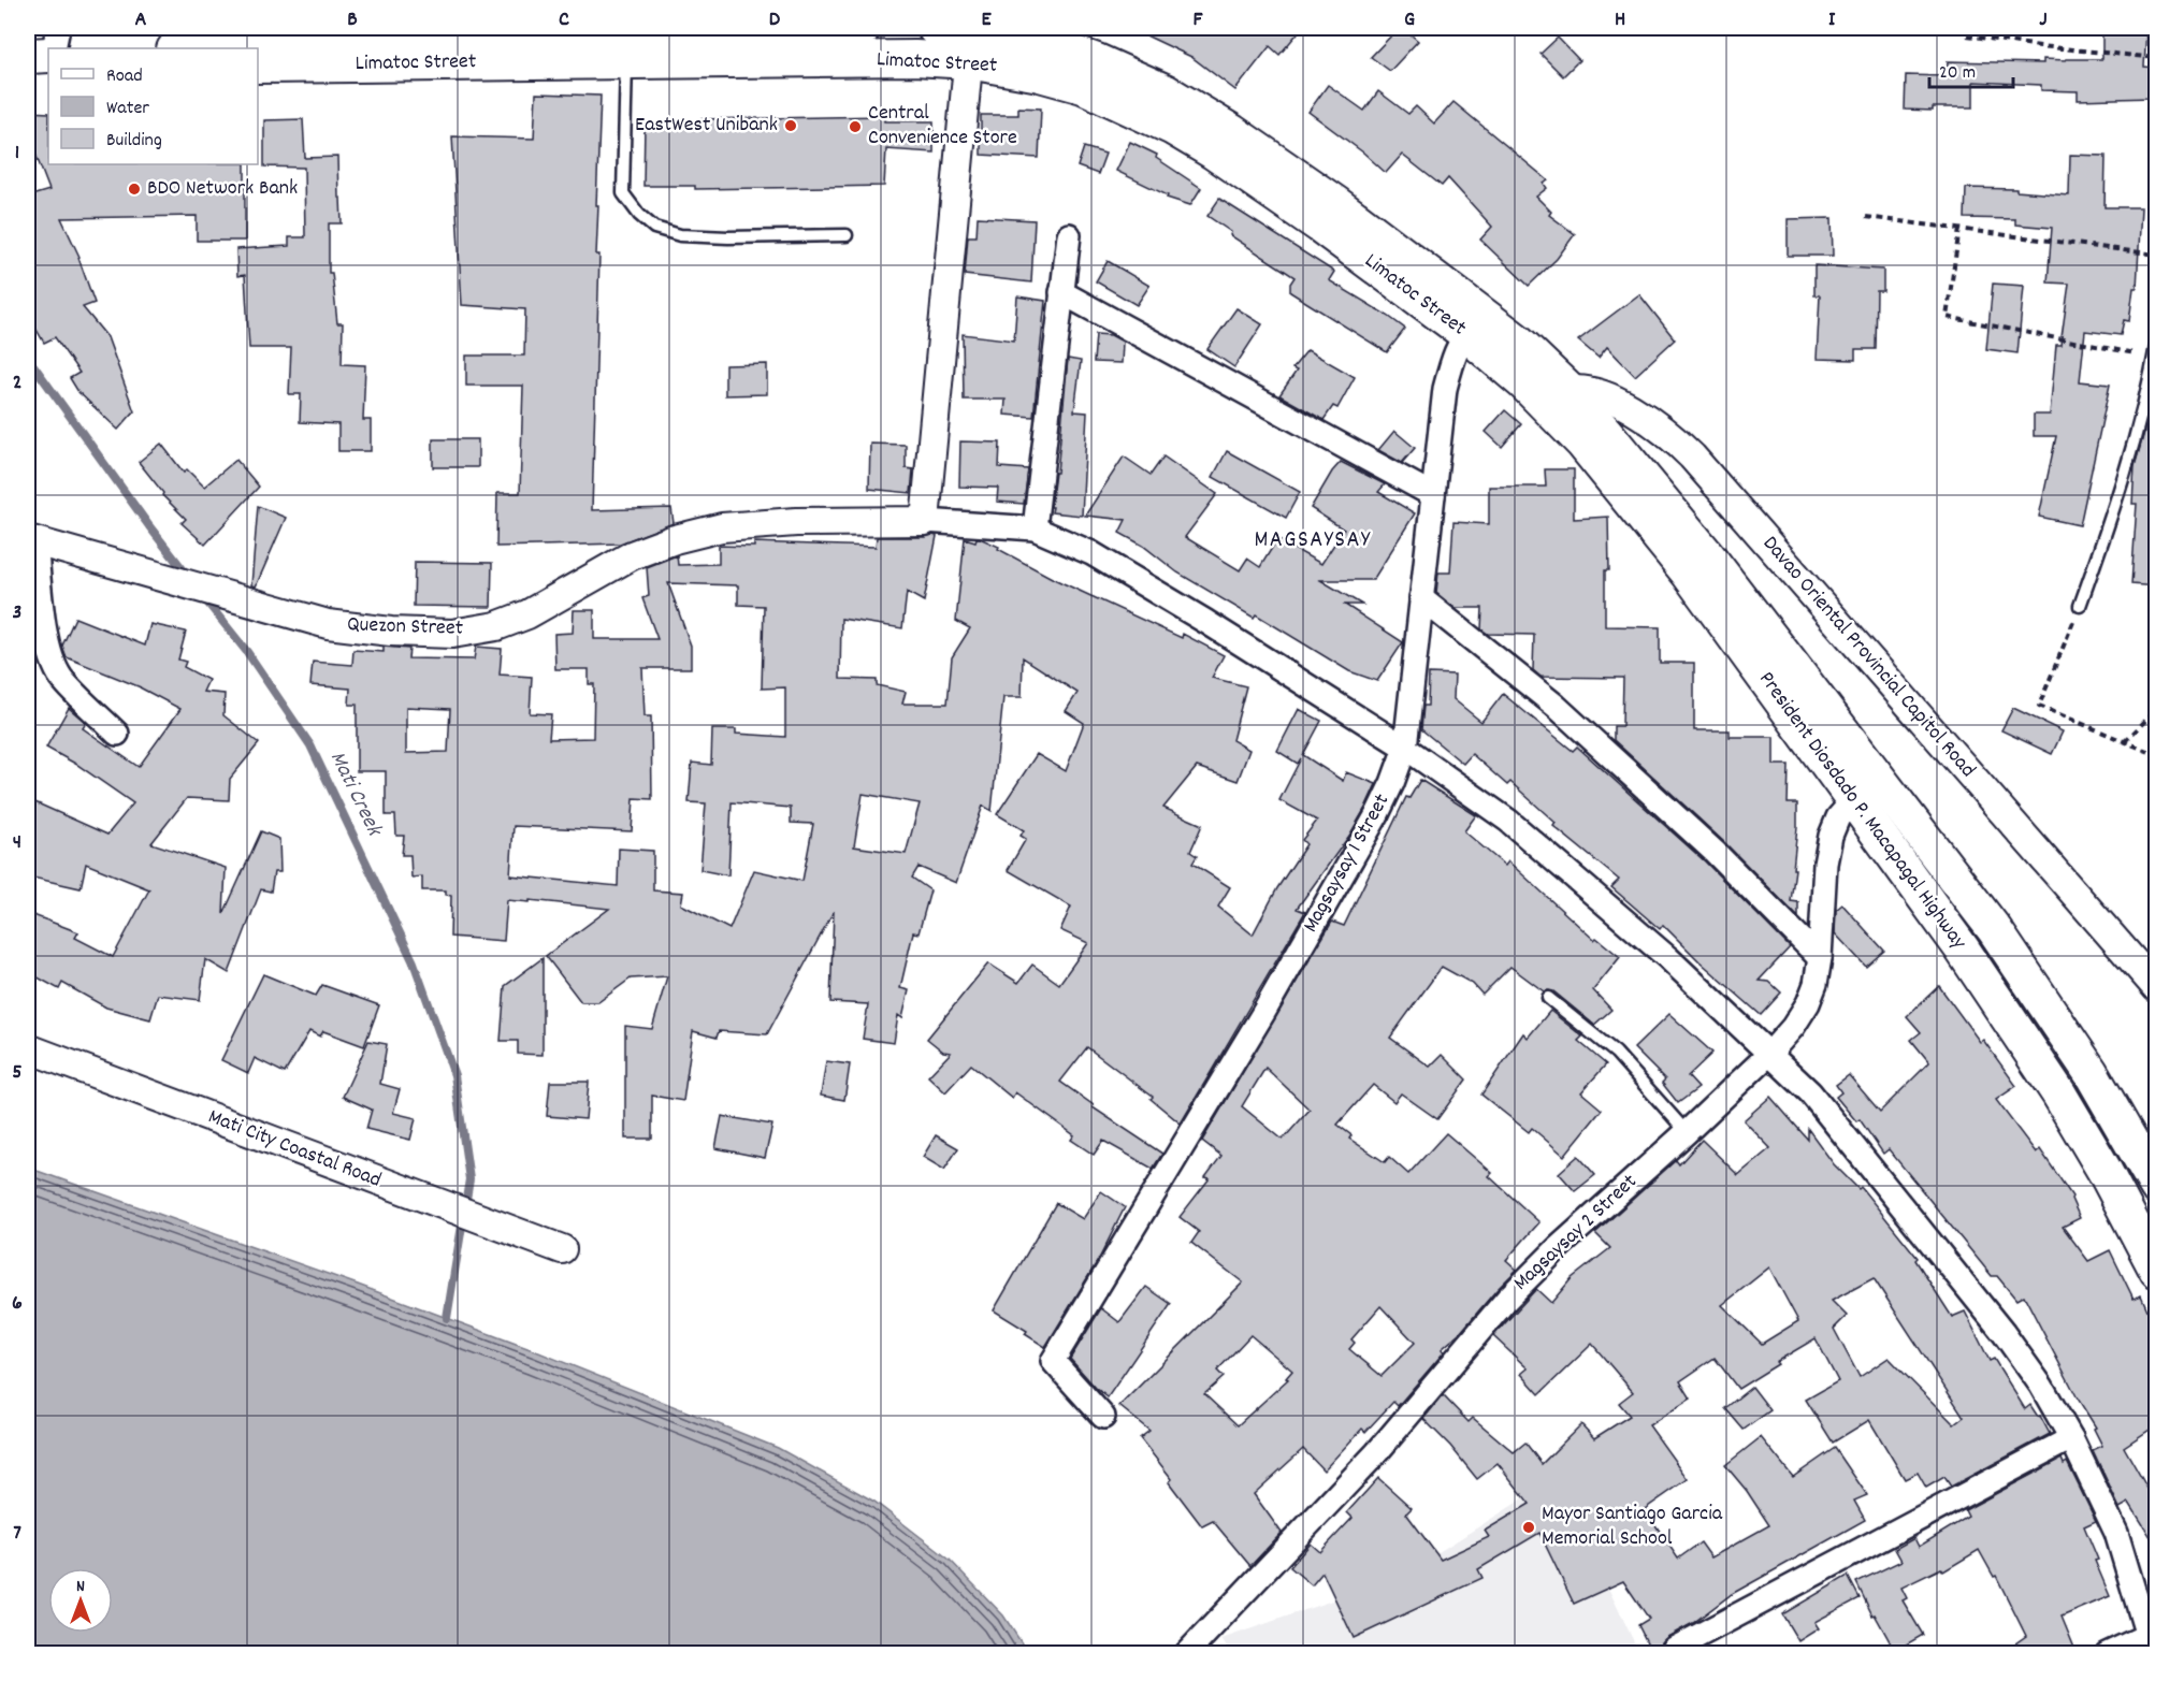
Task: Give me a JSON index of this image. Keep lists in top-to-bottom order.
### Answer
{
  "streets": {
    "main road": ["Limatoc Street", "President Diosdado P. Macapagal Highway"],
    "street": [
      "Quezon Street",
      "Davao Oriental Provincial Capitol Road",
      "Magsaysay 1 Street",
      "Mati City Coastal Road",
      "Magsaysay 2 Street"
    ]
  },
  "crossings": [
    ["Limatoc Street", "Davao Oriental Provincial Capitol Road"],
    ["Limatoc Street", "President Diosdado P. Macapagal Highway"],
    ["Limatoc Street", "Magsaysay 1 Street"],
    ["Davao Oriental Provincial Capitol Road", "President Diosdado P. Macapagal Highway"],
    ["President Diosdado P. Macapagal Highway", "Magsaysay 2 Street"]
  ],
  "districts": ["MAGSAYSAY"],
  "water": ["Mati Creek"],
  "places": [
    "EastWest Unibank",
    "Central Convenience Store",
    "BDO Network Bank",
    "Mayor Santiago Garcia Memorial School"
  ],
  "legend": ["Road", "Water", "Building"],
  "scale_bar": "20 m",
  "north": "top",
  "grid": {
    "columns": [
      "A",
      "B",
      "C",
      "D",
      "E",
      "F",
      "G",
      "H",
      "I",
      "J"
    ],
    "rows": [
      "1",
      "2",
      "3",
      "4",
      "5",
      "6",
      "7"
    ]
  }
}
